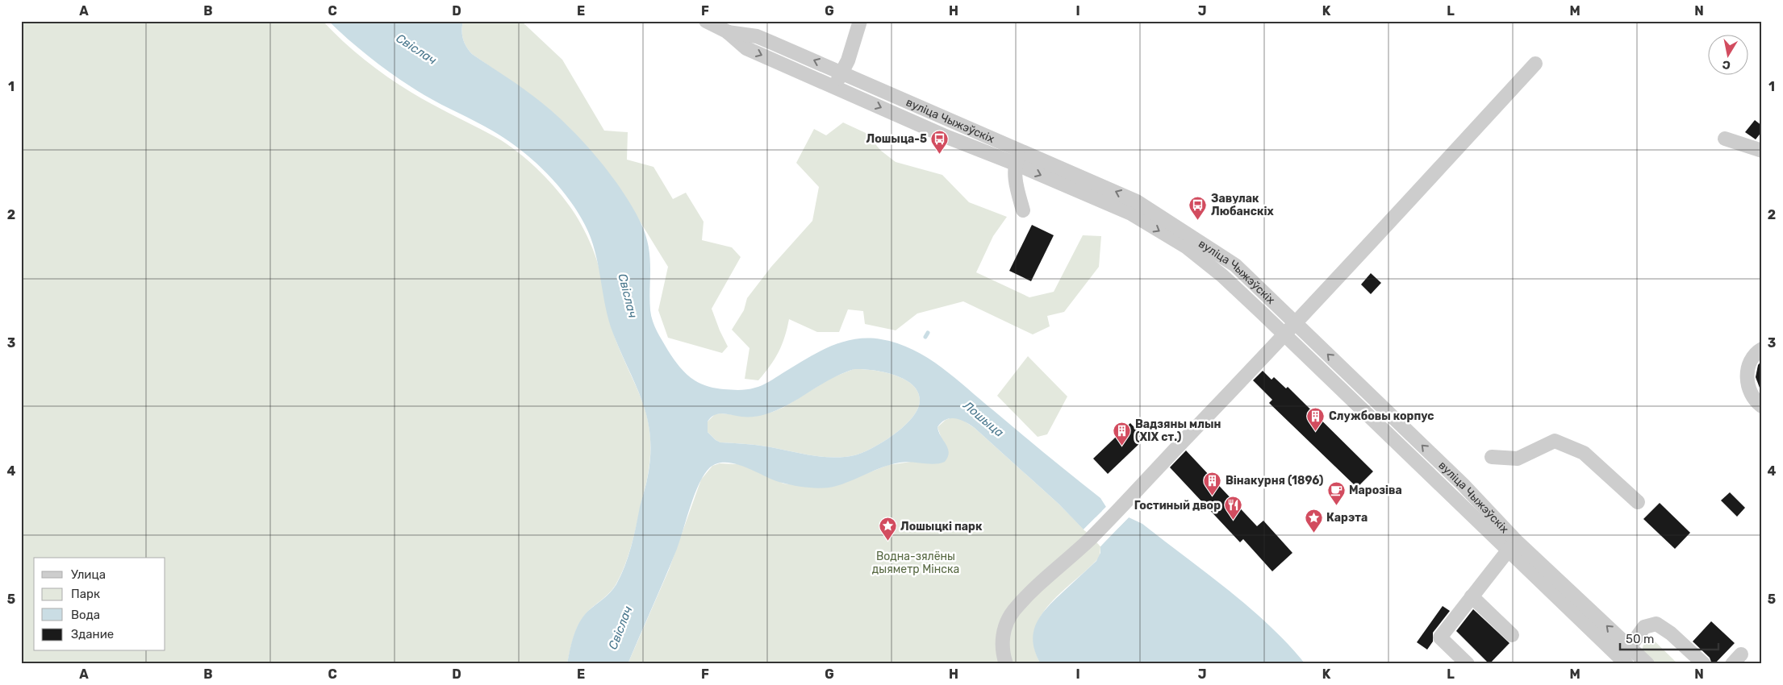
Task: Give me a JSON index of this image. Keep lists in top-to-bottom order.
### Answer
{
  "streets": {
    "street": ["вуліца Чыжэўскіх"]
  },
  "water": ["Свіслач", "Лошыца"],
  "parks": ["Водна-зялёны дыяметр Мінска"],
  "places": {
    "bus stop": ["Лошыца-5", "Завулак Любанскіх"],
    "building": ["Службовы корпус", "Вадзяны млын (XIX ст.)", "Вінакурня (1896)"],
    "cafe": ["Марозіва"],
    "restaurant": ["Гостиный двор"],
    "place": ["Карэта", "Лошыцкі парк"]
  },
  "legend": [
    "Улица",
    "Парк",
    "Вода",
    "Здание"
  ],
  "scale_bar": "50 m",
  "north": "bottom",
  "grid": {
    "columns": [
      "A",
      "B",
      "C",
      "D",
      "E",
      "F",
      "G",
      "H",
      "I",
      "J",
      "K",
      "L",
      "M",
      "N"
    ],
    "rows": [
      "1",
      "2",
      "3",
      "4",
      "5"
    ]
  }
}
